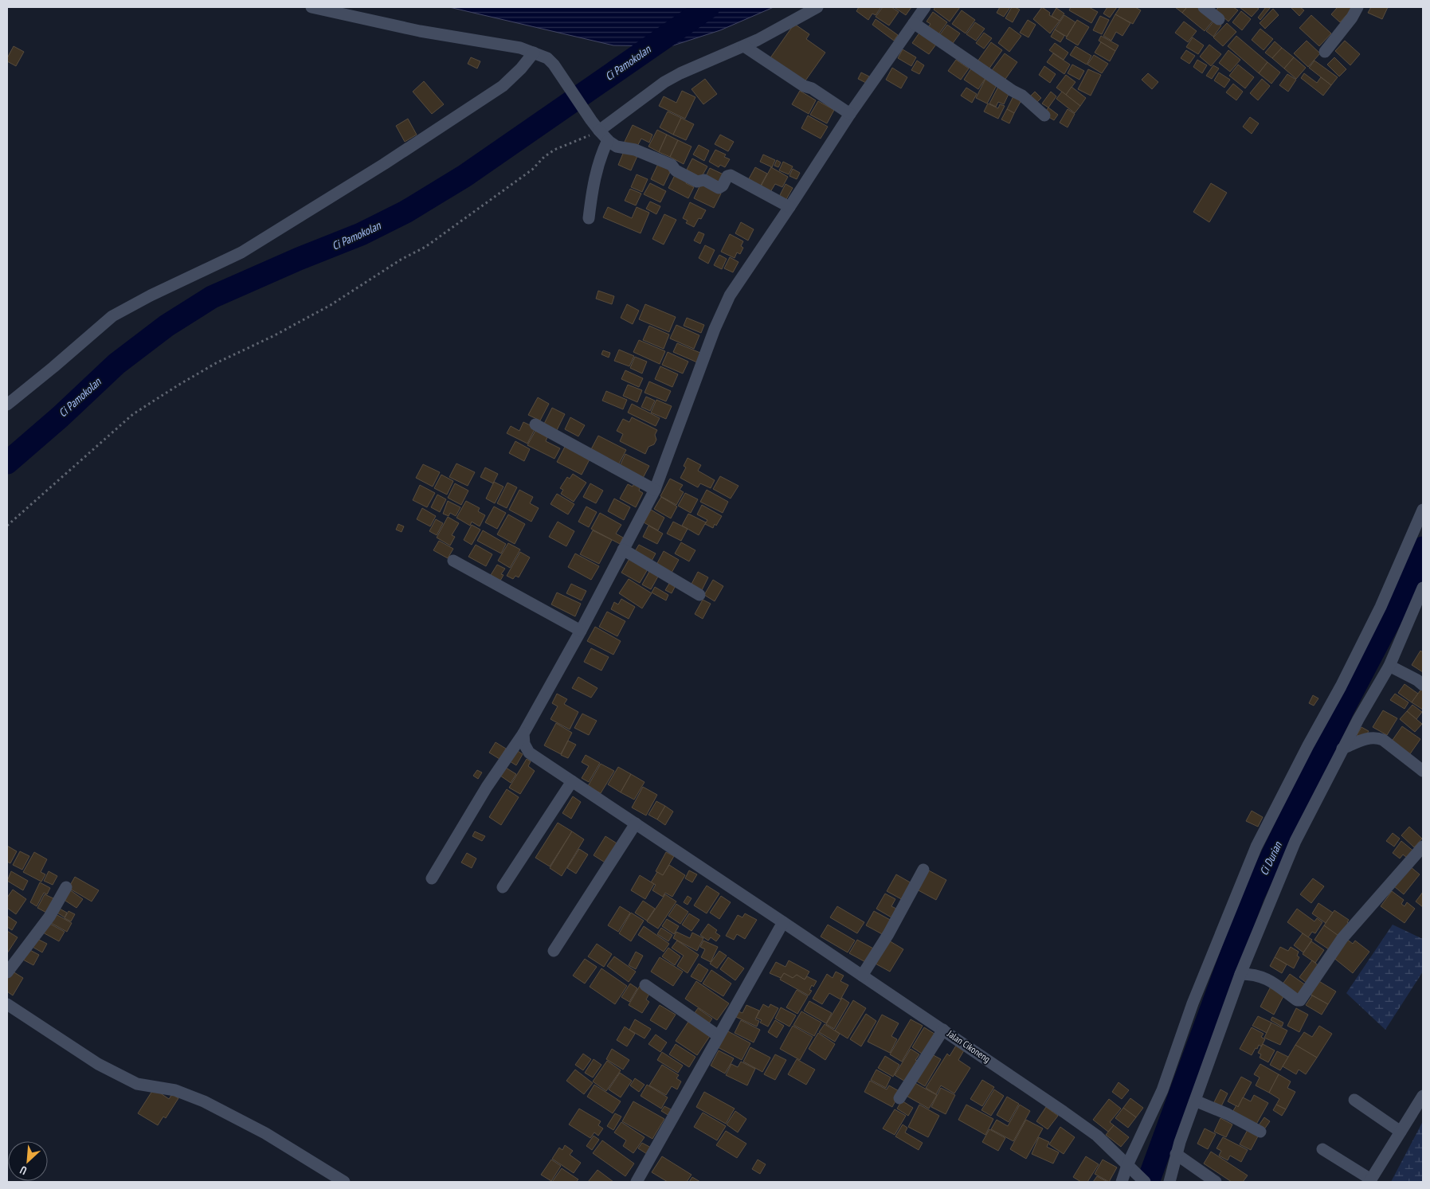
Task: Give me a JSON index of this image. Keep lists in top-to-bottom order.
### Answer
{
  "streets": {
    "street": ["Jalan Cikoneng"]
  },
  "water": ["Ci Pamokolan", "Ci Durian"],
  "north": "bottom left"
}
